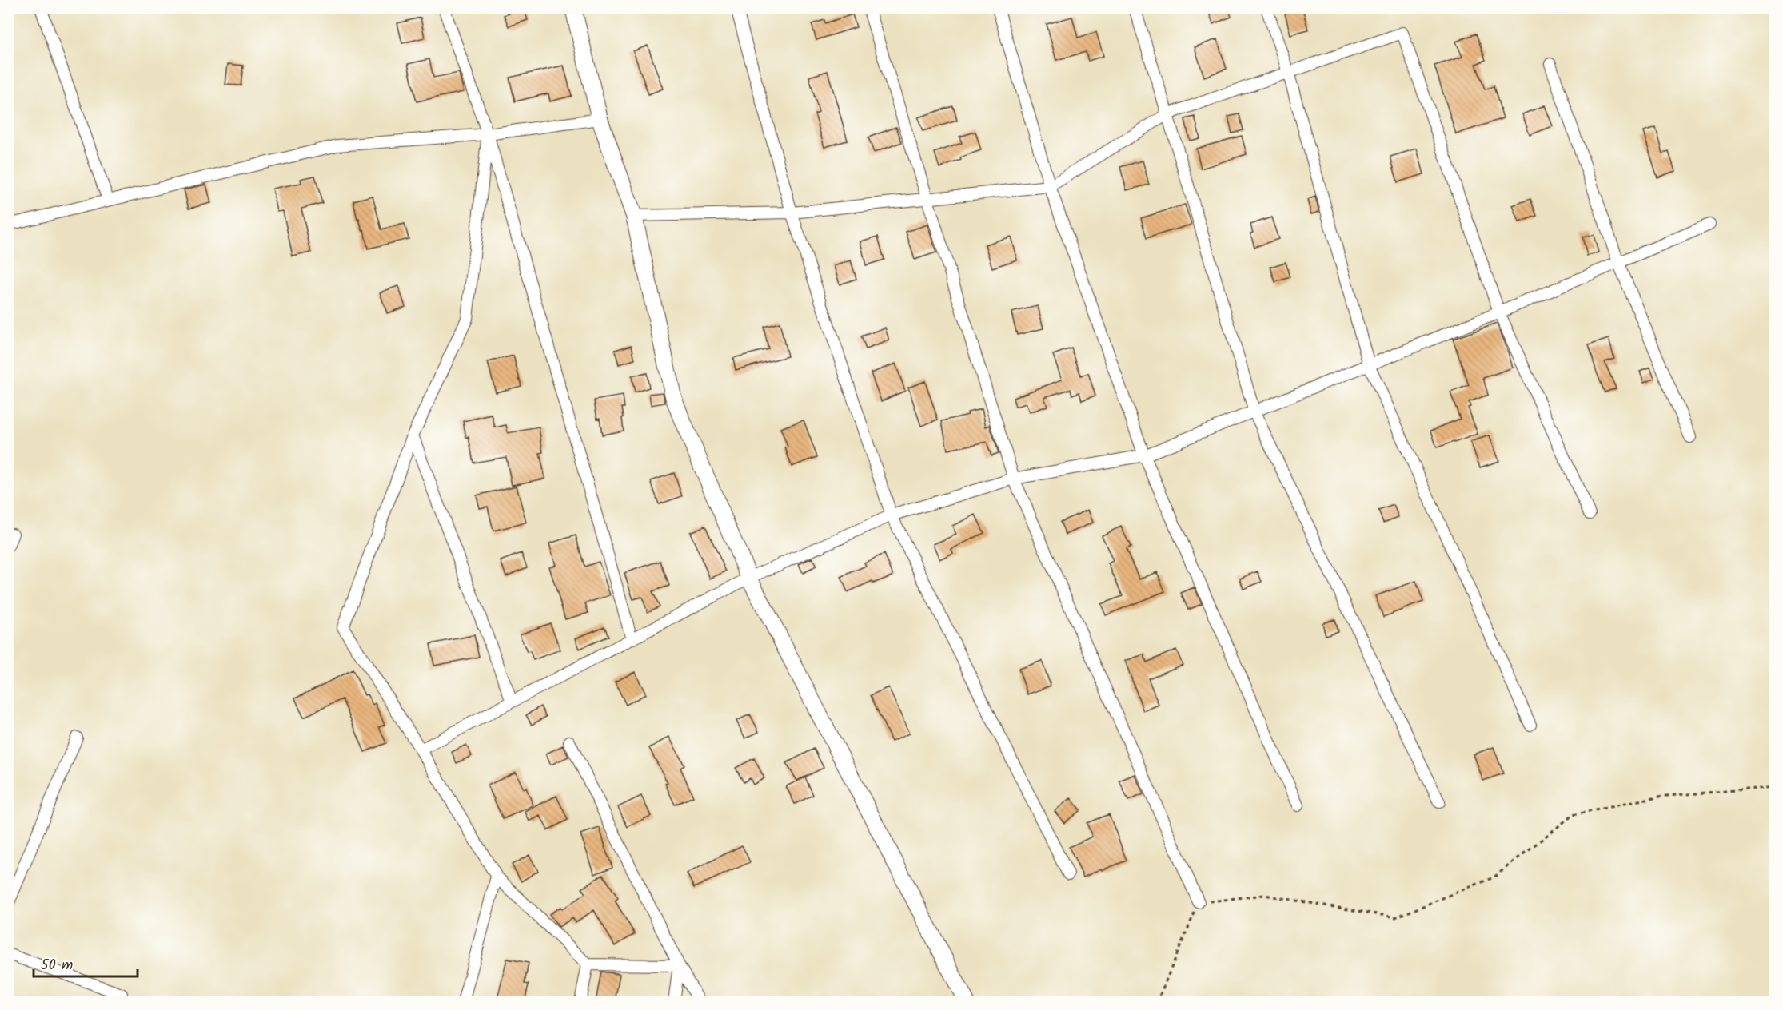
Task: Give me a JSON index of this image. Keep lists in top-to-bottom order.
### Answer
{
  "scale_bar": "50 m"
}
